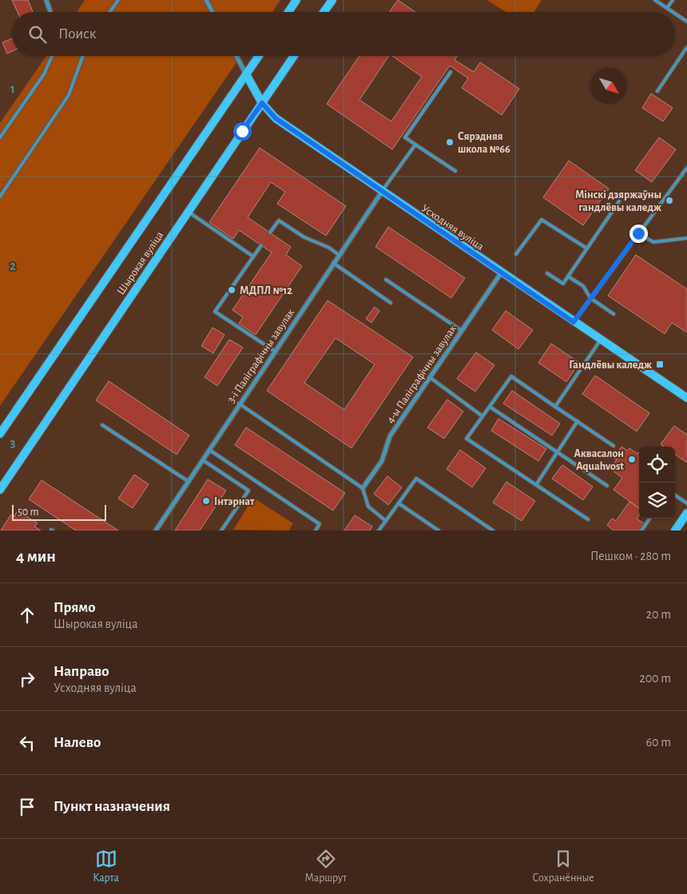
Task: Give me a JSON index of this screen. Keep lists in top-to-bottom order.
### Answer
{
  "streets": {
    "main road": ["Усходняя вуліца", "Шырокая вуліца"],
    "street": ["3-і Паліграфічны завулак", "4-ы Паліграфічны завулак"]
  },
  "crossings": [
    ["Усходняя вуліца", "Шырокая вуліца"],
    ["Усходняя вуліца", "3-і Паліграфічны завулак"],
    ["Усходняя вуліца", "4-ы Паліграфічны завулак"]
  ],
  "places": {
    "other": [
      "Сярэдняя школа №66",
      "Мінскі дзяржаўны гандлёвы каледж",
      "МДПЛ №12",
      "Аквасалон Aquahvost",
      "Інтэрнат"
    ],
    "transit": ["Гандлёвы каледж"]
  },
  "scale_bar": "50 m",
  "north": "bottom right",
  "page": {
    "search": "Поиск",
    "scale": "50 m",
    "heading": ["4 мин", "Пешком · 280 m"],
    "list": [
      ["Прямо", "Шырокая вуліца", "20 m"],
      ["Направо", "Усходняя вуліца", "200 m"],
      ["Налево", "60 m"],
      "Пункт назначения"
    ],
    "nav": ["Карта", "Маршрут", "Сохранённые"]
  },
  "grid": {
    "rows": ["1", "2", "3"]
  }
}
